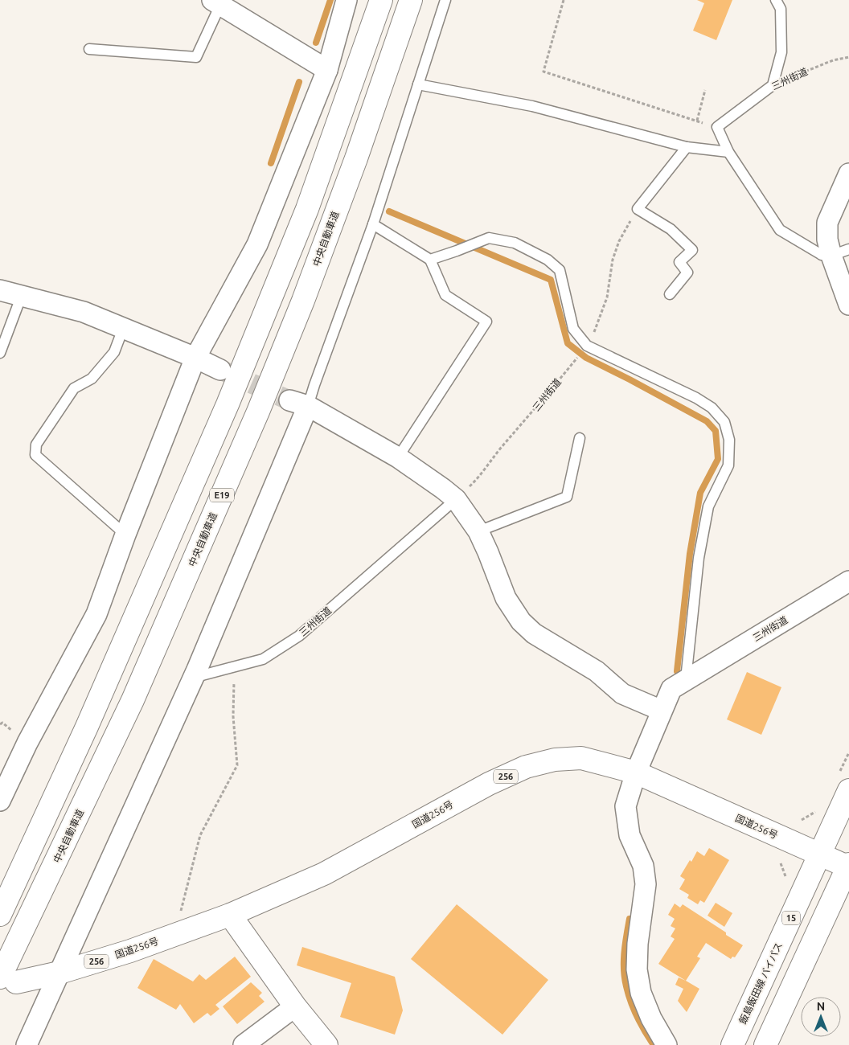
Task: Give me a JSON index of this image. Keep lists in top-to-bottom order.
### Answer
{
  "streets": {
    "main road": [
      "中央自動車道",
      "E19",
      "256",
      "国道256号",
      "15",
      "飯島飯田線 バイパス"
    ],
    "street": ["三州街道"]
  },
  "crossings": [
    ["三州街道", "国道256号"],
    ["中央自動車道", "国道256号"],
    ["国道256号", "飯島飯田線 バイパス"]
  ],
  "north": "top"
}
